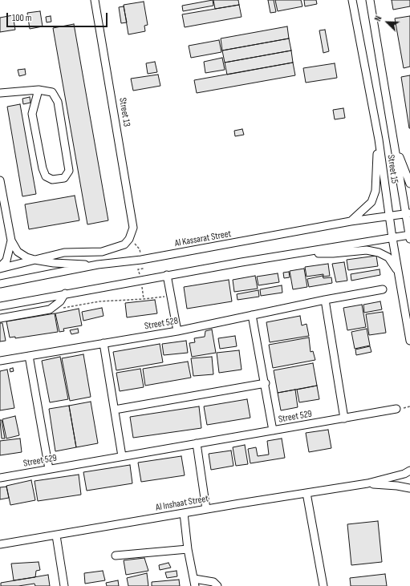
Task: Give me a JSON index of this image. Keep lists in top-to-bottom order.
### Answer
{
  "streets": {
    "street": [
      "Street 13",
      "Street 15",
      "Al Kassarat Street",
      "Street 528",
      "Street 529",
      "Al Inshaat Street"
    ]
  },
  "crossings": [
    ["Street 15", "Al Kassarat Street"]
  ],
  "scale_bar": "100 m",
  "north": "top left"
}
